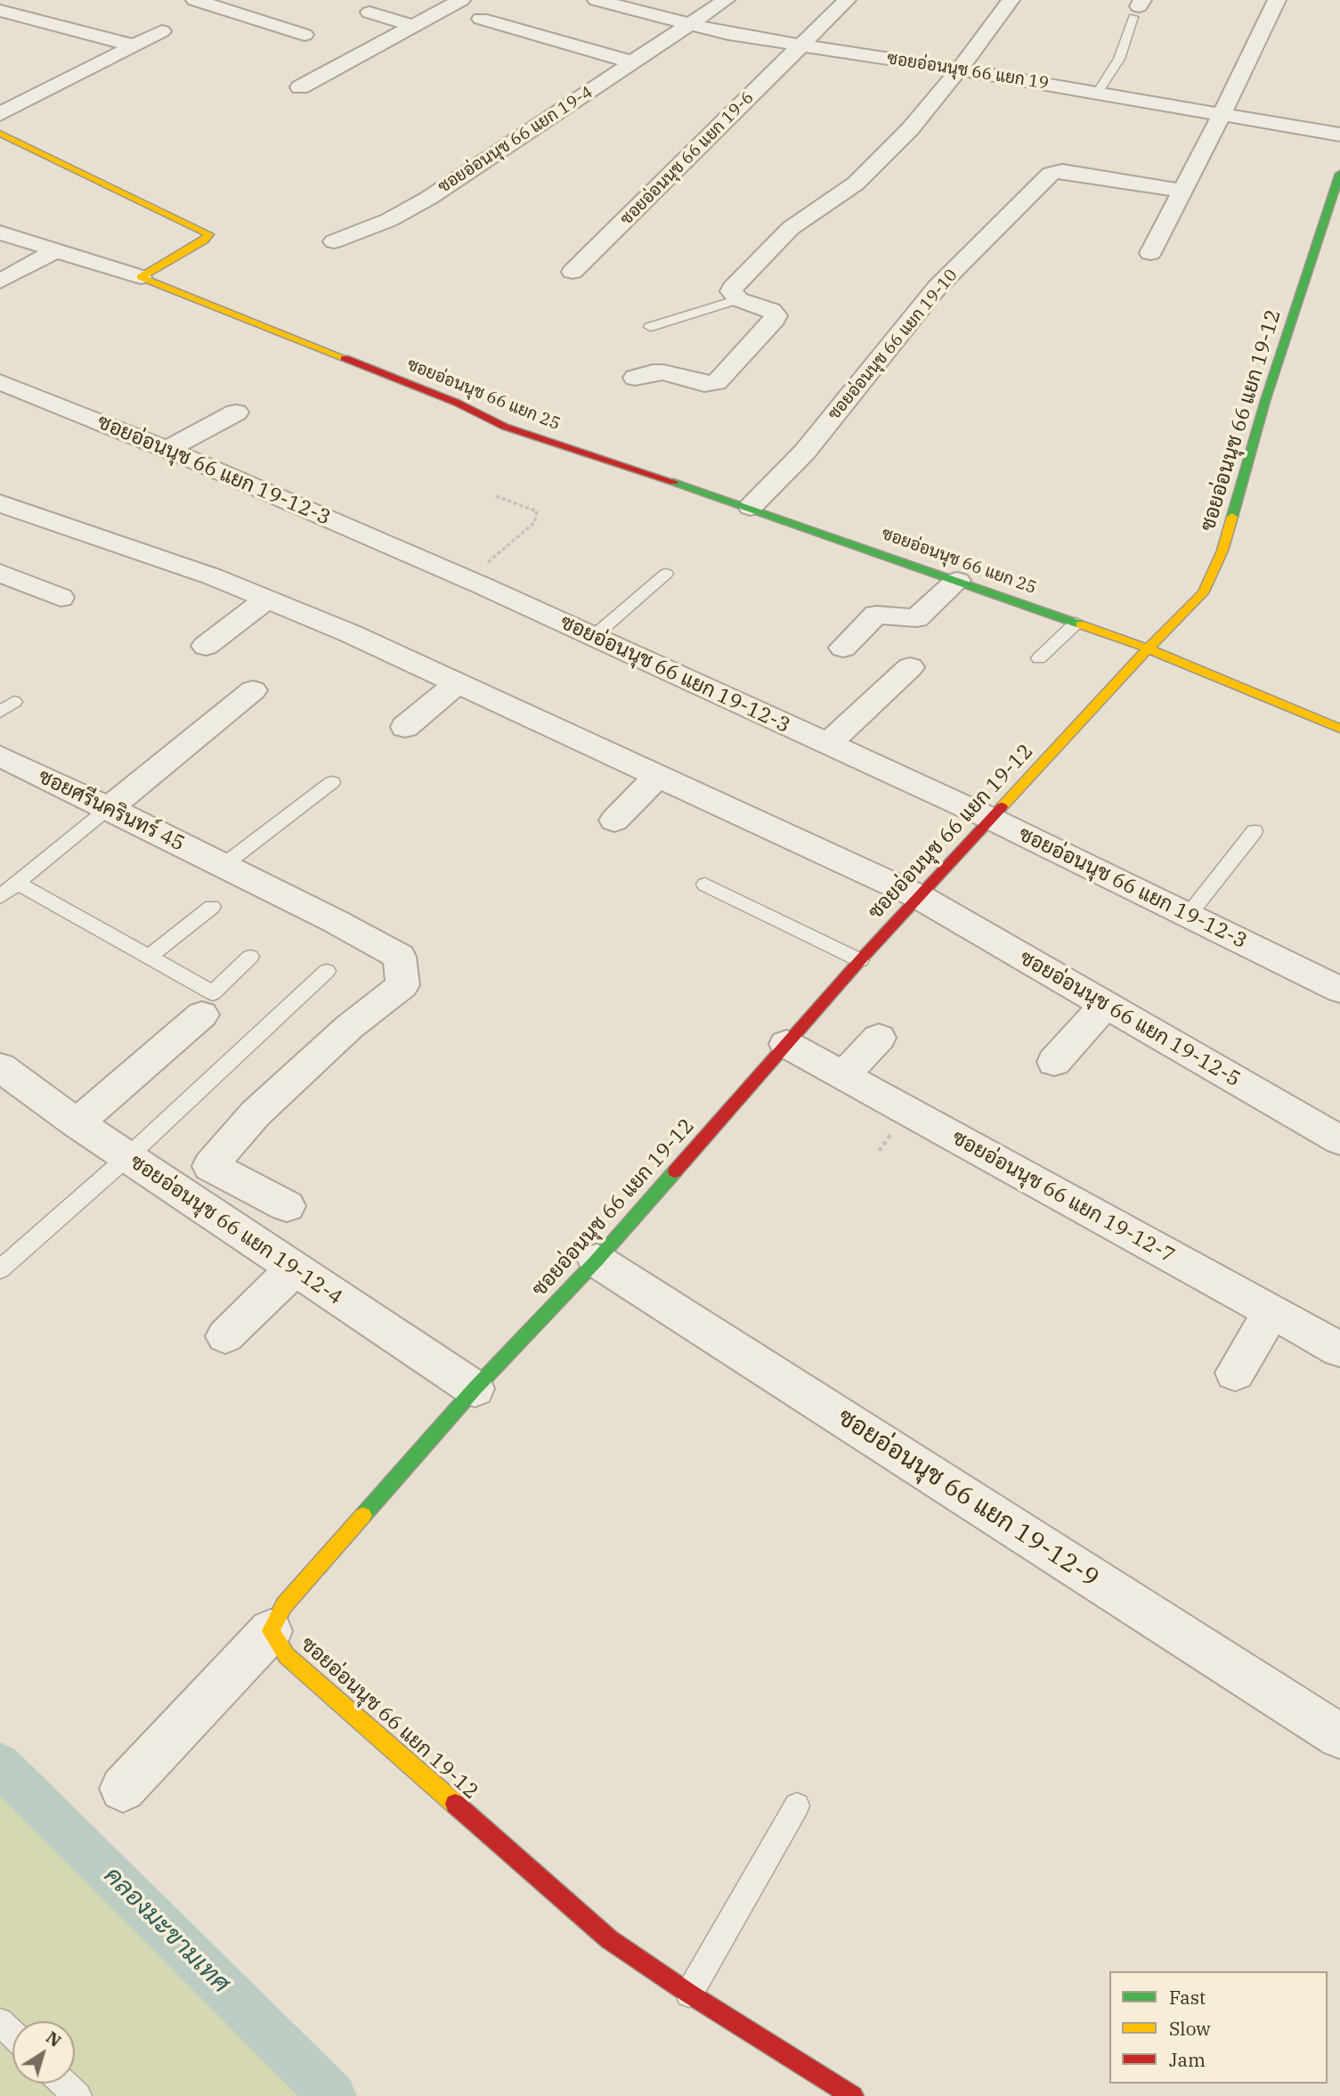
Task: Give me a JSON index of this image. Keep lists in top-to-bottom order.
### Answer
{
  "streets": {
    "street": [
      "ซอยอ่อนนุช 66 แยก 19",
      "ซอยอ่อนนุช 66 แยก 19-4",
      "ซอยอ่อนนุช 66 แยก 19-6",
      "ซอยอ่อนนุช 66 แยก 19-10",
      "ซอยอ่อนนุช 66 แยก 25",
      "ซอยอ่อนนุช 66 แยก 19-12",
      "ซอยอ่อนนุช 66 แยก 19-12-3",
      "ซอยศรีนครินทร์ 45",
      "ซอยอ่อนนุช 66 แยก 19-12-5",
      "ซอยอ่อนนุช 66 แยก 19-12-7",
      "ซอยอ่อนนุช 66 แยก 19-12-4",
      "ซอยอ่อนนุช 66 แยก 19-12-9"
    ]
  },
  "crossings": [
    ["ซอยอ่อนนุช 66 แยก 19", "ซอยอ่อนนุช 66 แยก 19-4"],
    ["ซอยอ่อนนุช 66 แยก 19", "ซอยอ่อนนุช 66 แยก 19-6"],
    ["ซอยอ่อนนุช 66 แยก 19-10", "ซอยอ่อนนุช 66 แยก 25"],
    ["ซอยอ่อนนุช 66 แยก 25", "ซอยอ่อนนุช 66 แยก 19-12"],
    ["ซอยอ่อนนุช 66 แยก 19-12", "ซอยอ่อนนุช 66 แยก 19-12-3"],
    ["ซอยอ่อนนุช 66 แยก 19-12", "ซอยอ่อนนุช 66 แยก 19-12-5"],
    ["ซอยอ่อนนุช 66 แยก 19-12", "ซอยอ่อนนุช 66 แยก 19-12-7"],
    ["ซอยอ่อนนุช 66 แยก 19-12", "ซอยอ่อนนุช 66 แยก 19-12-4"],
    ["ซอยอ่อนนุช 66 แยก 19-12", "ซอยอ่อนนุช 66 แยก 19-12-9"]
  ],
  "water": ["คลองมะขามเทศ"],
  "legend": ["Fast", "Slow", "Jam"],
  "north": "top right"
}
